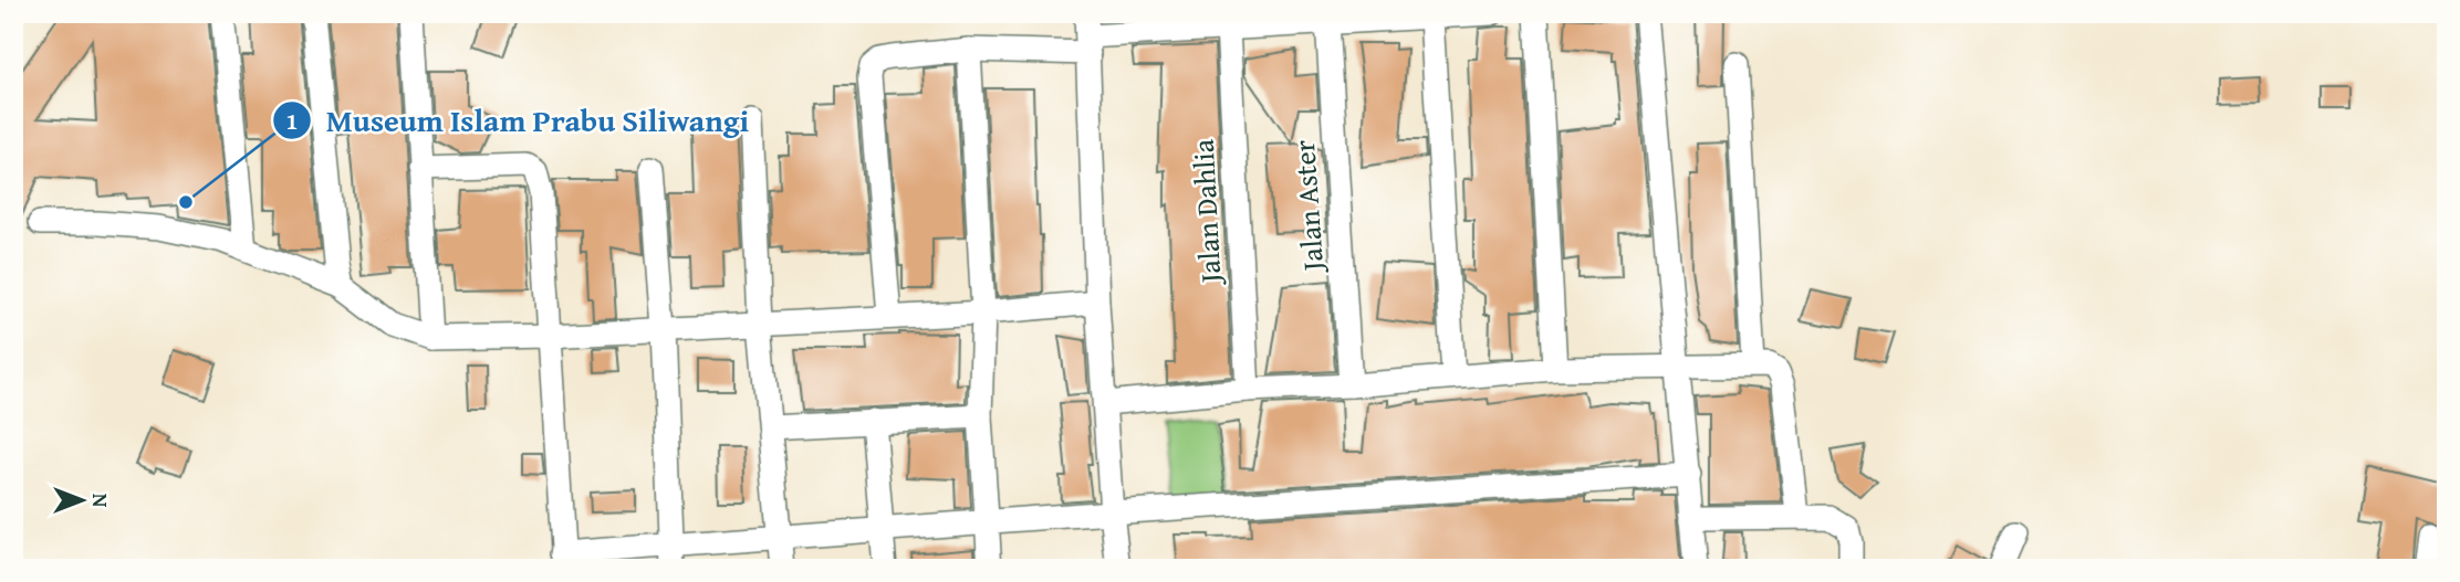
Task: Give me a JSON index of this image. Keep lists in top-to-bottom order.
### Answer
{
  "streets": {
    "street": ["Jalan Aster", "Jalan Dahlia"]
  },
  "places": ["Museum Islam Prabu Siliwangi"],
  "north": "right"
}
